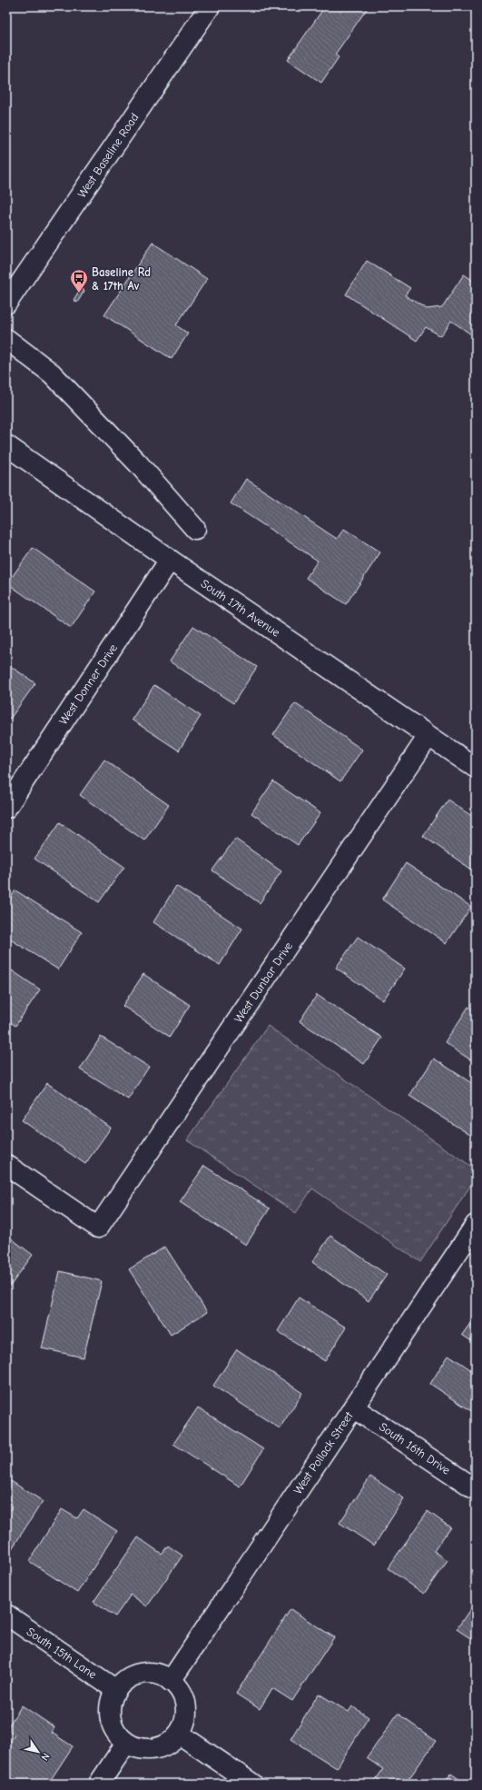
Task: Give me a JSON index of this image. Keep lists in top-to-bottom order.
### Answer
{
  "streets": {
    "street": [
      "West Baseline Road",
      "South 17th Avenue",
      "West Donner Drive",
      "West Dunbar Drive",
      "South 16th Drive",
      "West Pollack Street",
      "South 15th Lane"
    ]
  },
  "crossings": [
    ["South 17th Avenue", "West Donner Drive"],
    ["South 17th Avenue", "West Dunbar Drive"],
    ["South 16th Drive", "West Pollack Street"],
    ["West Pollack Street", "South 15th Lane"]
  ],
  "places": {
    "bus stop": ["Baseline Rd & 17th Av"]
  },
  "north": "bottom right"
}
